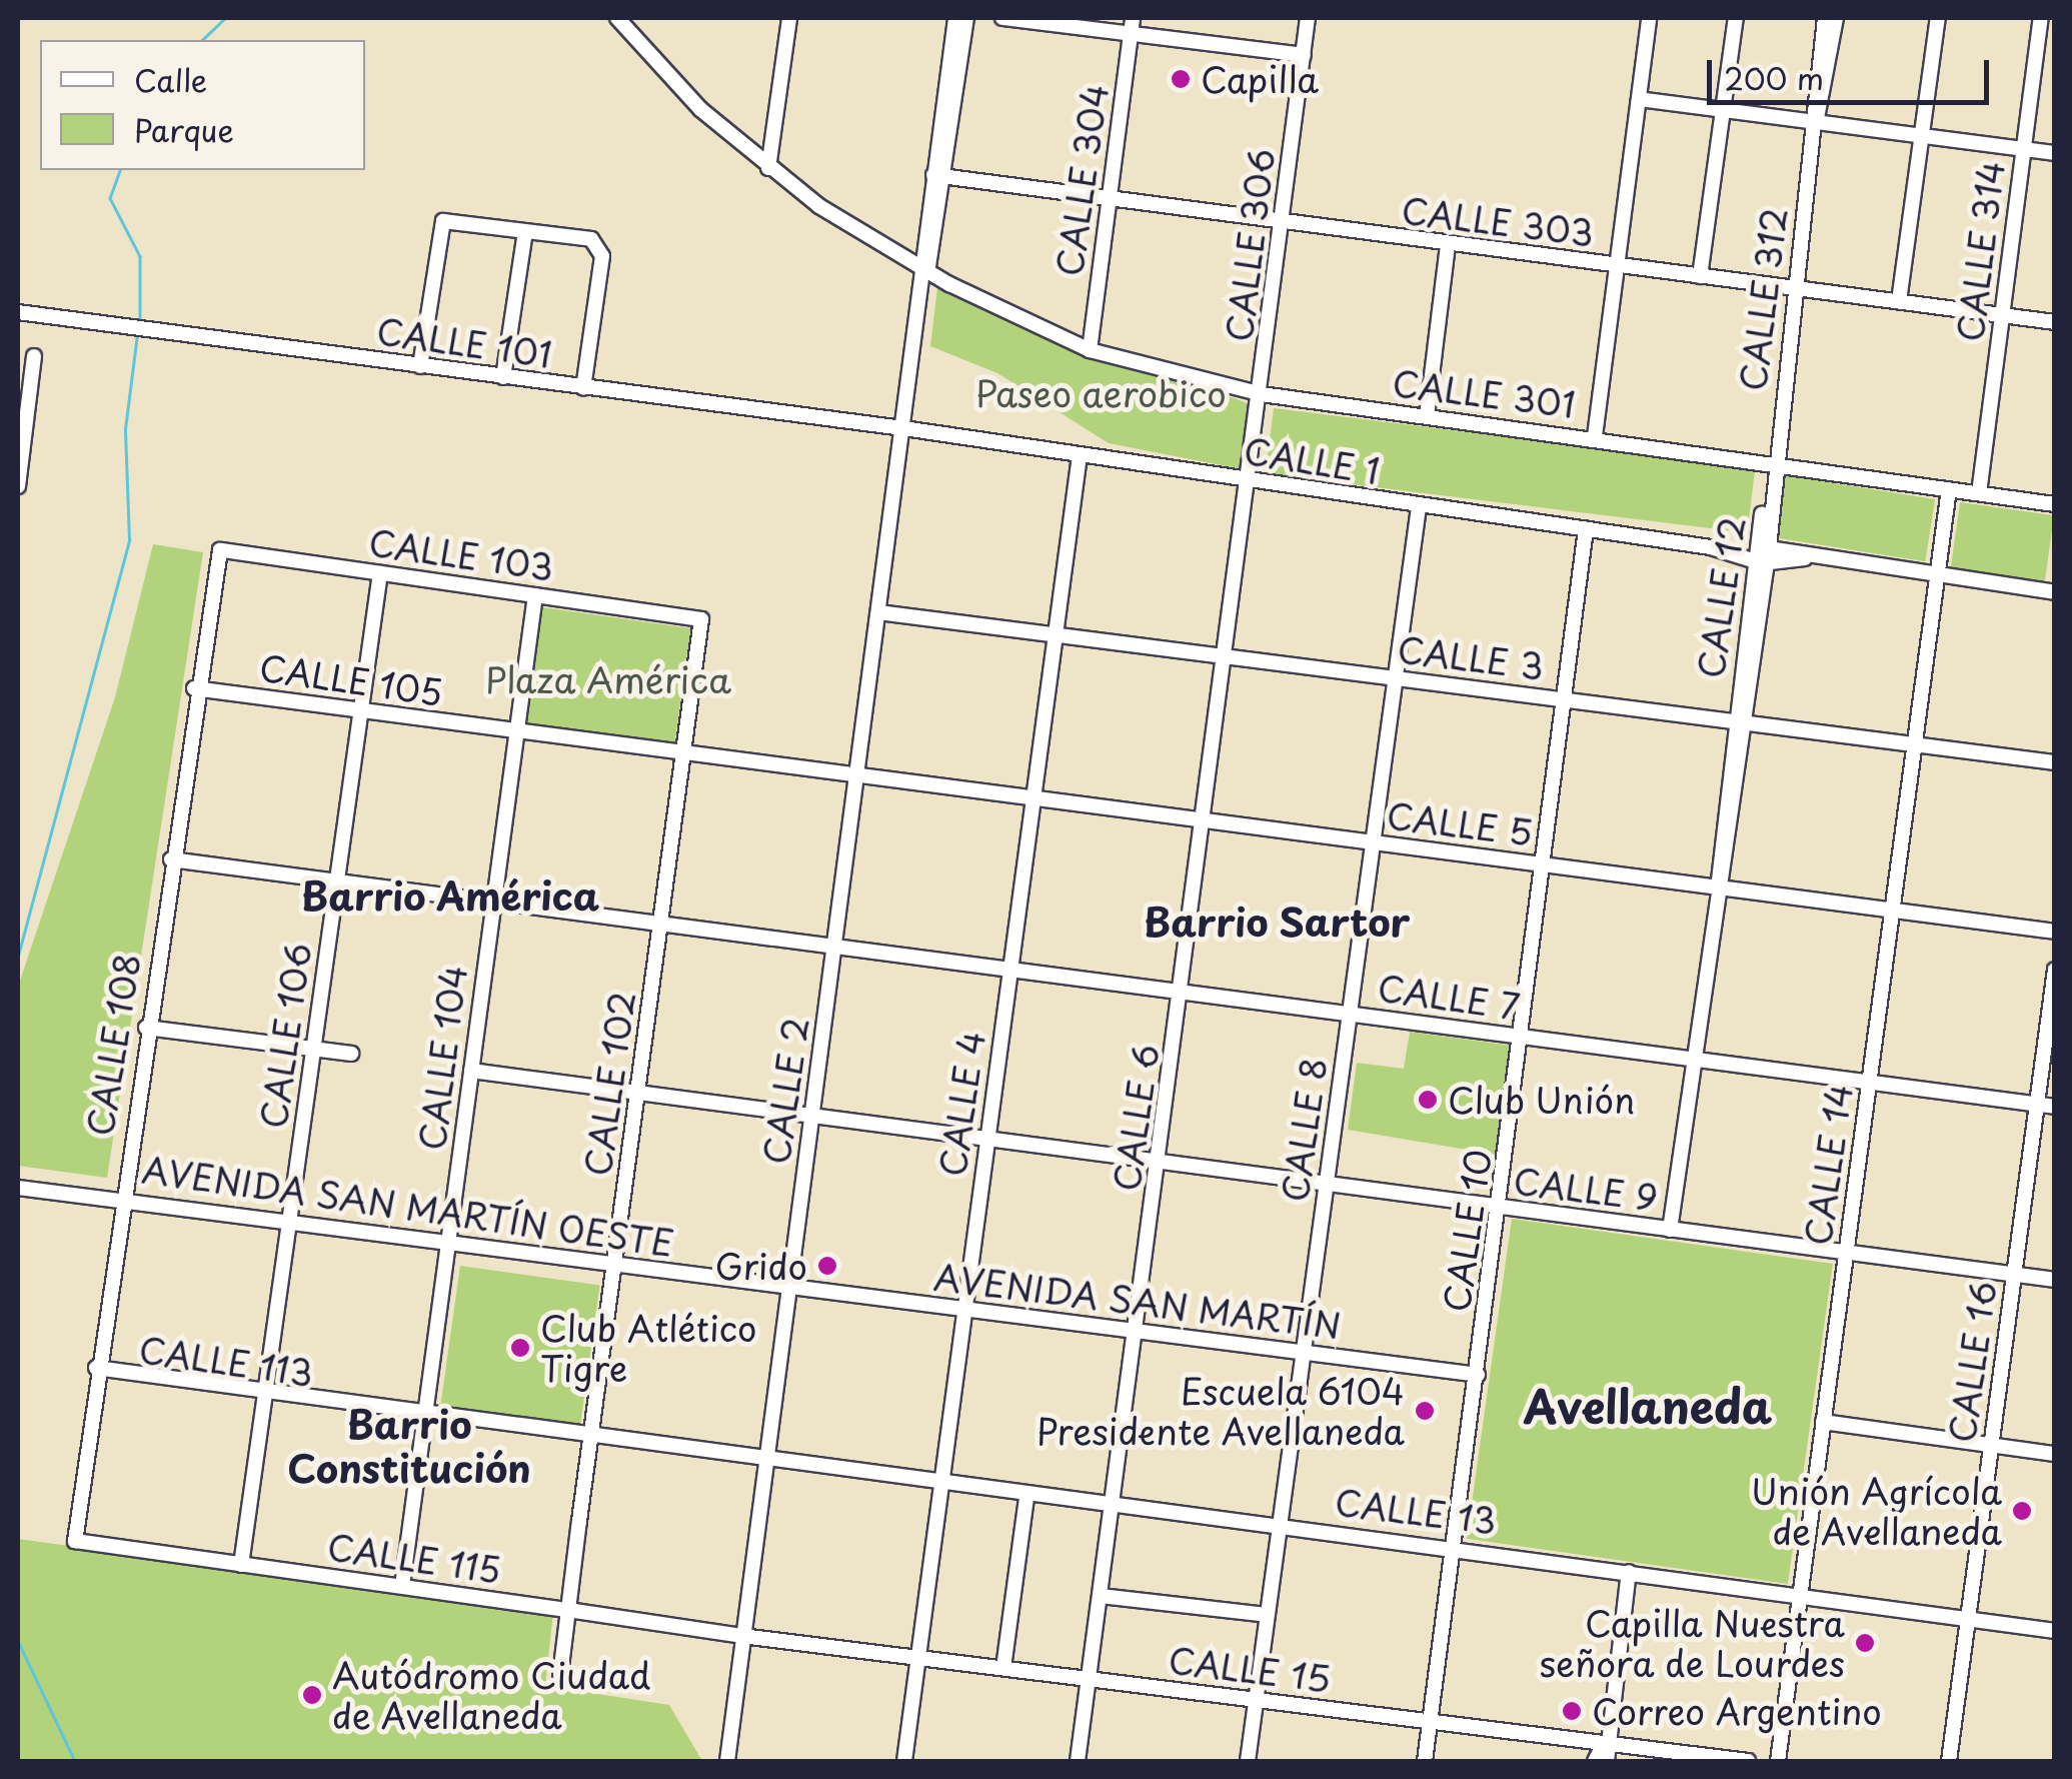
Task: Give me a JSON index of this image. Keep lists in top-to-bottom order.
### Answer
{
  "streets": {
    "street": [
      "CALLE 304",
      "CALLE 303",
      "CALLE 306",
      "CALLE 314",
      "CALLE 312",
      "CALLE 101",
      "CALLE 301",
      "CALLE 1",
      "CALLE 103",
      "CALLE 12",
      "CALLE 3",
      "CALLE 105",
      "CALLE 5",
      "CALLE 7",
      "CALLE 106",
      "CALLE 108",
      "CALLE 104",
      "CALLE 102",
      "CALLE 2",
      "CALLE 4",
      "CALLE 6",
      "CALLE 8",
      "CALLE 14",
      "CALLE 9",
      "AVENIDA SAN MARTÍN OESTE",
      "CALLE 10",
      "AVENIDA SAN MARTÍN",
      "CALLE 113",
      "CALLE 16",
      "CALLE 13",
      "CALLE 115",
      "CALLE 15"
    ]
  },
  "crossings": [
    ["CALLE 304", "CALLE 303"],
    ["CALLE 304", "CALLE 301"],
    ["CALLE 303", "CALLE 306"],
    ["CALLE 303", "CALLE 314"],
    ["CALLE 303", "CALLE 312"],
    ["CALLE 303", "CALLE 2"],
    ["CALLE 306", "CALLE 301"],
    ["CALLE 306", "CALLE 1"],
    ["CALLE 306", "CALLE 6"],
    ["CALLE 314", "CALLE 301"],
    ["CALLE 312", "CALLE 301"],
    ["CALLE 312", "CALLE 12"],
    ["CALLE 101", "CALLE 1"],
    ["CALLE 101", "CALLE 2"],
    ["CALLE 301", "CALLE 2"],
    ["CALLE 1", "CALLE 12"],
    ["CALLE 1", "CALLE 2"],
    ["CALLE 1", "CALLE 4"],
    ["CALLE 1", "CALLE 6"],
    ["CALLE 1", "CALLE 8"],
    ["CALLE 1", "CALLE 14"],
    ["CALLE 1", "CALLE 10"],
    ["CALLE 103", "CALLE 106"],
    ["CALLE 103", "CALLE 108"],
    ["CALLE 103", "CALLE 104"],
    ["CALLE 103", "CALLE 102"],
    ["CALLE 12", "CALLE 3"],
    ["CALLE 12", "CALLE 5"],
    ["CALLE 12", "CALLE 7"],
    ["CALLE 12", "CALLE 9"],
    ["CALLE 3", "CALLE 2"],
    ["CALLE 3", "CALLE 4"],
    ["CALLE 3", "CALLE 6"],
    ["CALLE 3", "CALLE 8"],
    ["CALLE 3", "CALLE 14"],
    ["CALLE 3", "CALLE 10"],
    ["CALLE 105", "CALLE 5"],
    ["CALLE 105", "CALLE 106"],
    ["CALLE 105", "CALLE 108"],
    ["CALLE 105", "CALLE 104"],
    ["CALLE 105", "CALLE 102"],
    ["CALLE 105", "CALLE 2"],
    ["CALLE 5", "CALLE 2"],
    ["CALLE 5", "CALLE 4"],
    ["CALLE 5", "CALLE 6"],
    ["CALLE 5", "CALLE 8"],
    ["CALLE 5", "CALLE 14"],
    ["CALLE 5", "CALLE 10"],
    ["CALLE 7", "CALLE 106"],
    ["CALLE 7", "CALLE 108"],
    ["CALLE 7", "CALLE 104"],
    ["CALLE 7", "CALLE 102"],
    ["CALLE 7", "CALLE 2"],
    ["CALLE 7", "CALLE 4"],
    ["CALLE 7", "CALLE 6"],
    ["CALLE 7", "CALLE 8"],
    ["CALLE 7", "CALLE 14"],
    ["CALLE 7", "CALLE 10"],
    ["CALLE 7", "CALLE 16"],
    ["CALLE 106", "AVENIDA SAN MARTÍN OESTE"],
    ["CALLE 106", "CALLE 113"],
    ["CALLE 106", "CALLE 115"],
    ["CALLE 108", "AVENIDA SAN MARTÍN OESTE"],
    ["CALLE 108", "CALLE 113"],
    ["CALLE 108", "CALLE 115"],
    ["CALLE 104", "CALLE 9"],
    ["CALLE 104", "AVENIDA SAN MARTÍN OESTE"],
    ["CALLE 104", "CALLE 113"],
    ["CALLE 104", "CALLE 115"],
    ["CALLE 102", "CALLE 9"],
    ["CALLE 102", "AVENIDA SAN MARTÍN OESTE"],
    ["CALLE 102", "CALLE 113"],
    ["CALLE 102", "CALLE 115"],
    ["CALLE 2", "CALLE 9"],
    ["CALLE 2", "AVENIDA SAN MARTÍN OESTE"],
    ["CALLE 2", "AVENIDA SAN MARTÍN"],
    ["CALLE 2", "CALLE 113"],
    ["CALLE 2", "CALLE 13"],
    ["CALLE 2", "CALLE 115"],
    ["CALLE 2", "CALLE 15"],
    ["CALLE 4", "CALLE 9"],
    ["CALLE 4", "AVENIDA SAN MARTÍN"],
    ["CALLE 4", "CALLE 13"],
    ["CALLE 4", "CALLE 15"],
    ["CALLE 6", "CALLE 9"],
    ["CALLE 6", "AVENIDA SAN MARTÍN"],
    ["CALLE 6", "CALLE 13"],
    ["CALLE 6", "CALLE 15"],
    ["CALLE 8", "CALLE 9"],
    ["CALLE 8", "AVENIDA SAN MARTÍN"],
    ["CALLE 8", "CALLE 13"],
    ["CALLE 8", "CALLE 15"],
    ["CALLE 14", "CALLE 9"],
    ["CALLE 14", "CALLE 13"],
    ["CALLE 9", "CALLE 10"],
    ["CALLE 9", "CALLE 16"],
    ["AVENIDA SAN MARTÍN OESTE", "AVENIDA SAN MARTÍN"],
    ["CALLE 10", "AVENIDA SAN MARTÍN"],
    ["CALLE 10", "CALLE 13"],
    ["CALLE 10", "CALLE 15"],
    ["CALLE 113", "CALLE 13"],
    ["CALLE 16", "CALLE 13"],
    ["CALLE 115", "CALLE 15"]
  ],
  "districts": [
    "Barrio América",
    "Barrio Sartor",
    "Avellaneda",
    "Barrio Constitución"
  ],
  "parks": ["Paseo aerobico", "Plaza América"],
  "places": [
    "Capilla",
    "Club Unión",
    "Grido",
    "Club Atlético Tigre",
    "Escuela 6104 Presidente Avellaneda",
    "Unión Agrícola de Avellaneda",
    "Capilla Nuestra señora de Lourdes",
    "Autódromo Ciudad de Avellaneda",
    "Correo Argentino"
  ],
  "legend": ["Calle", "Parque"],
  "scale_bar": "200 m"
}
